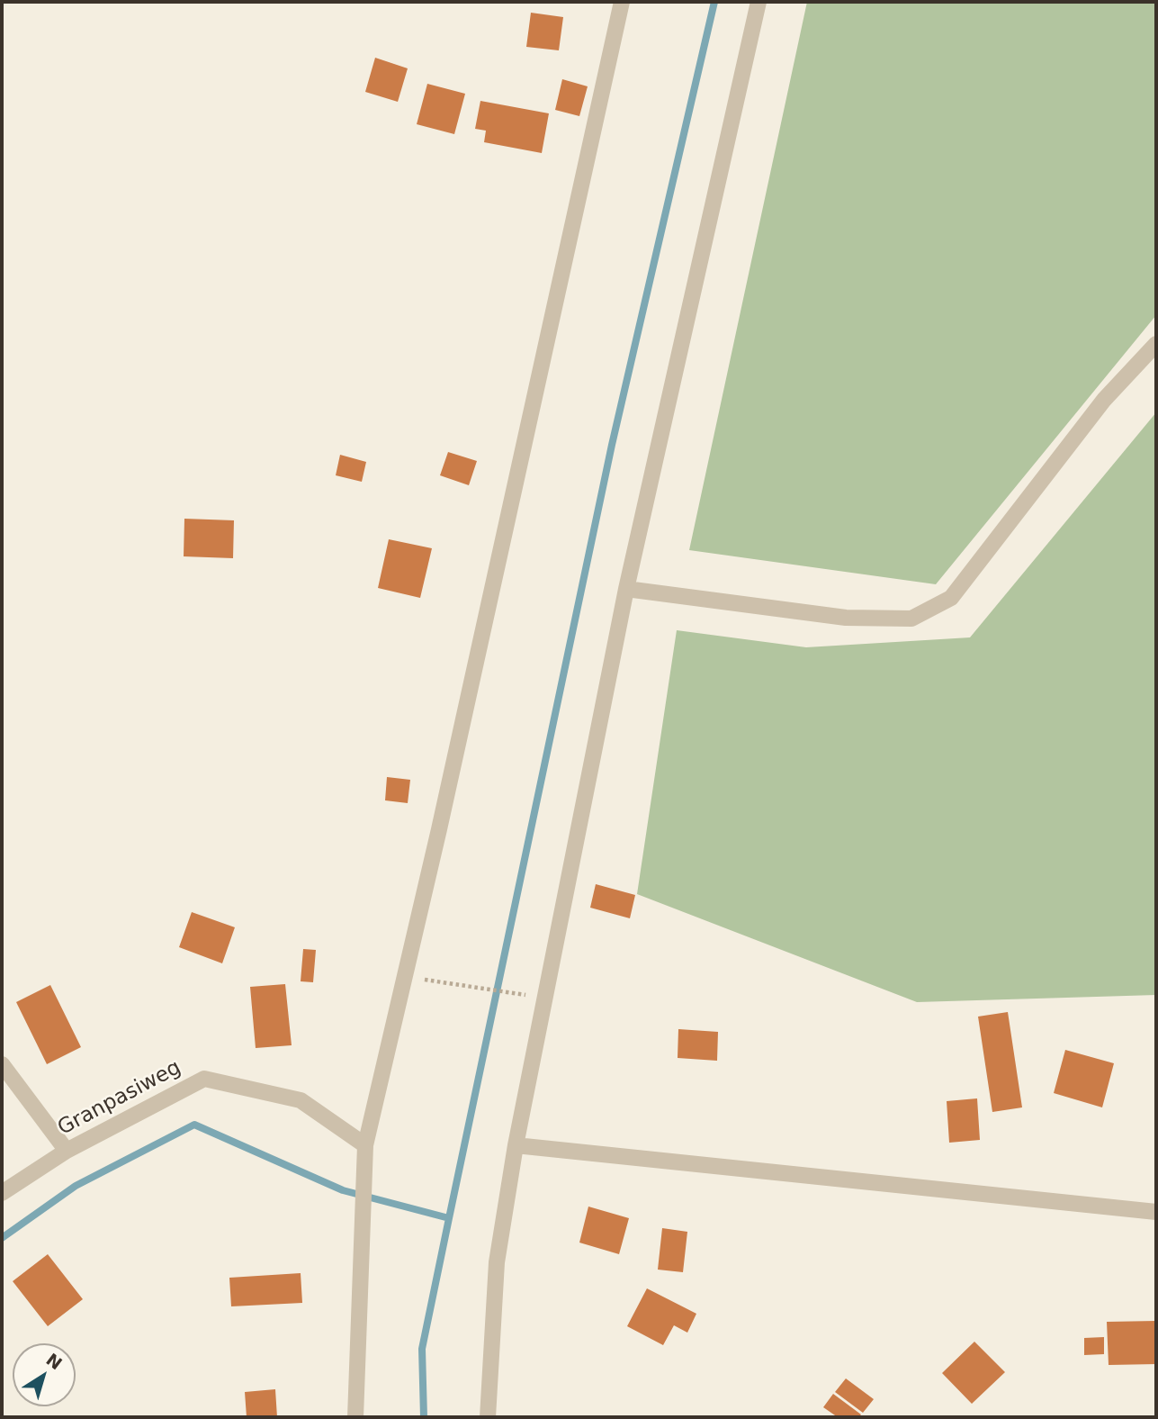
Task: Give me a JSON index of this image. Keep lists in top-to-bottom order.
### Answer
{
  "streets": {
    "street": ["Granpasiweg"]
  },
  "north": "top right"
}
